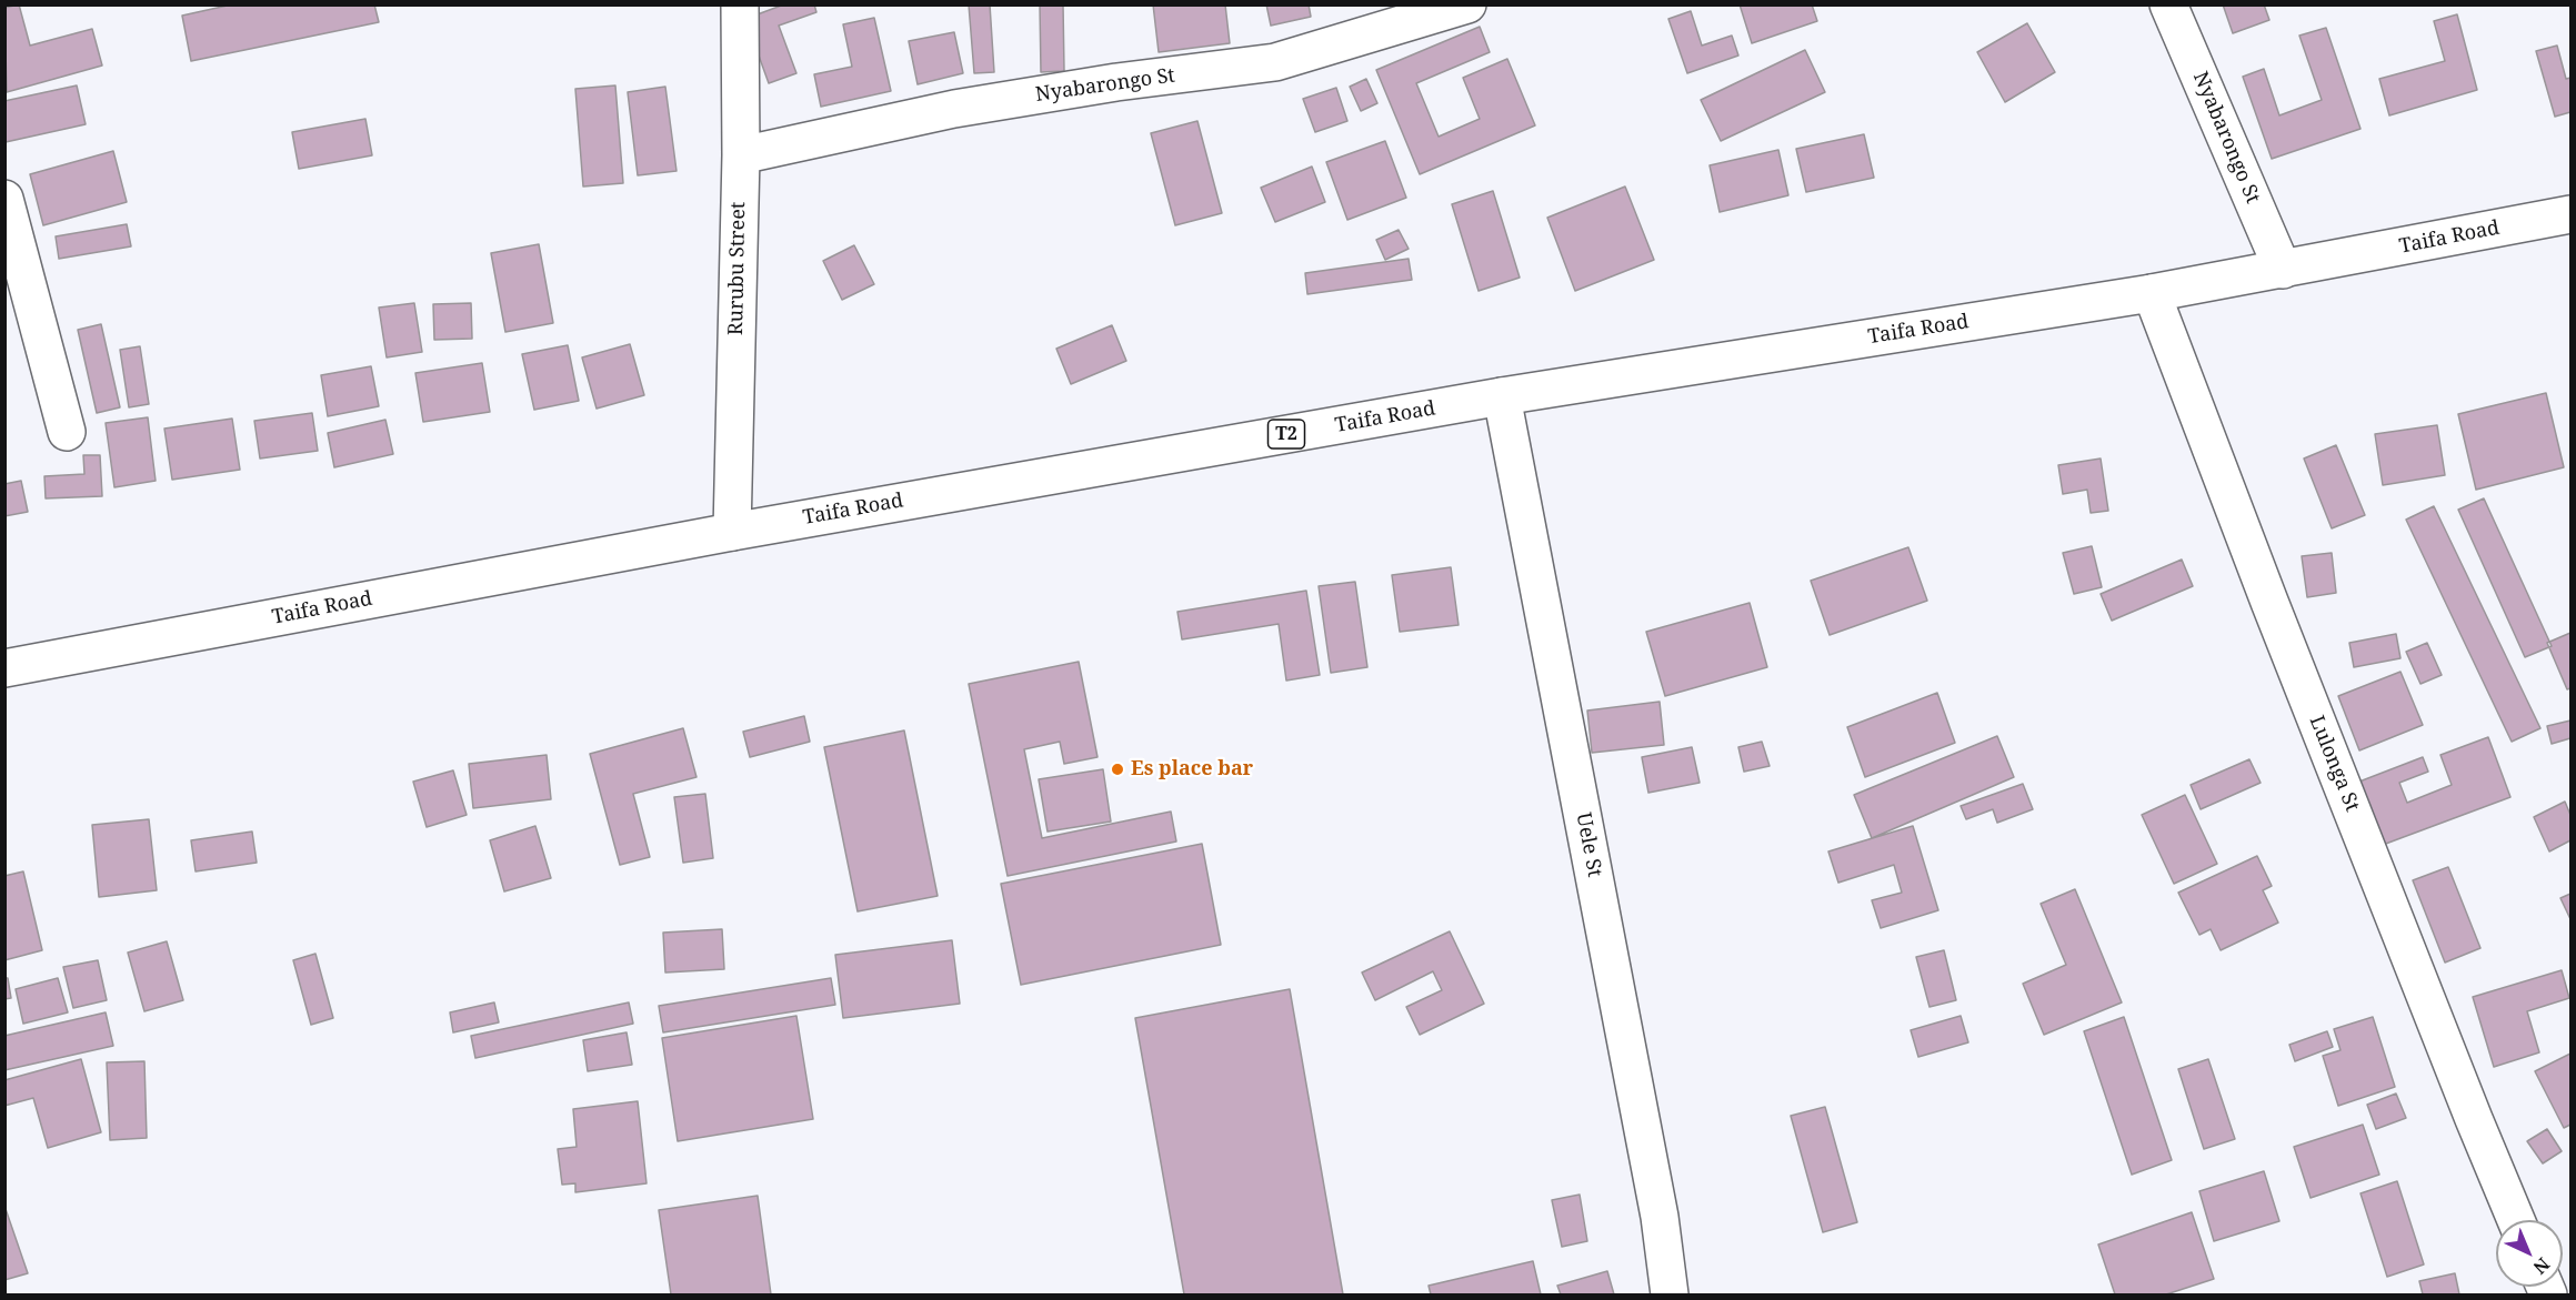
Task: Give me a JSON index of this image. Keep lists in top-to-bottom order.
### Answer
{
  "streets": {
    "main road": [
      "Nyabarongo St",
      "Taifa Road",
      "Rurubu Street",
      "T2",
      "Lulonga St",
      "Uele St"
    ]
  },
  "crossings": [
    ["Nyabarongo St", "Taifa Road"],
    ["Nyabarongo St", "Rurubu Street"],
    ["Taifa Road", "Rurubu Street"],
    ["Taifa Road", "Lulonga St"],
    ["Taifa Road", "Uele St"]
  ],
  "places": ["Es place bar"],
  "north": "bottom right"
}
